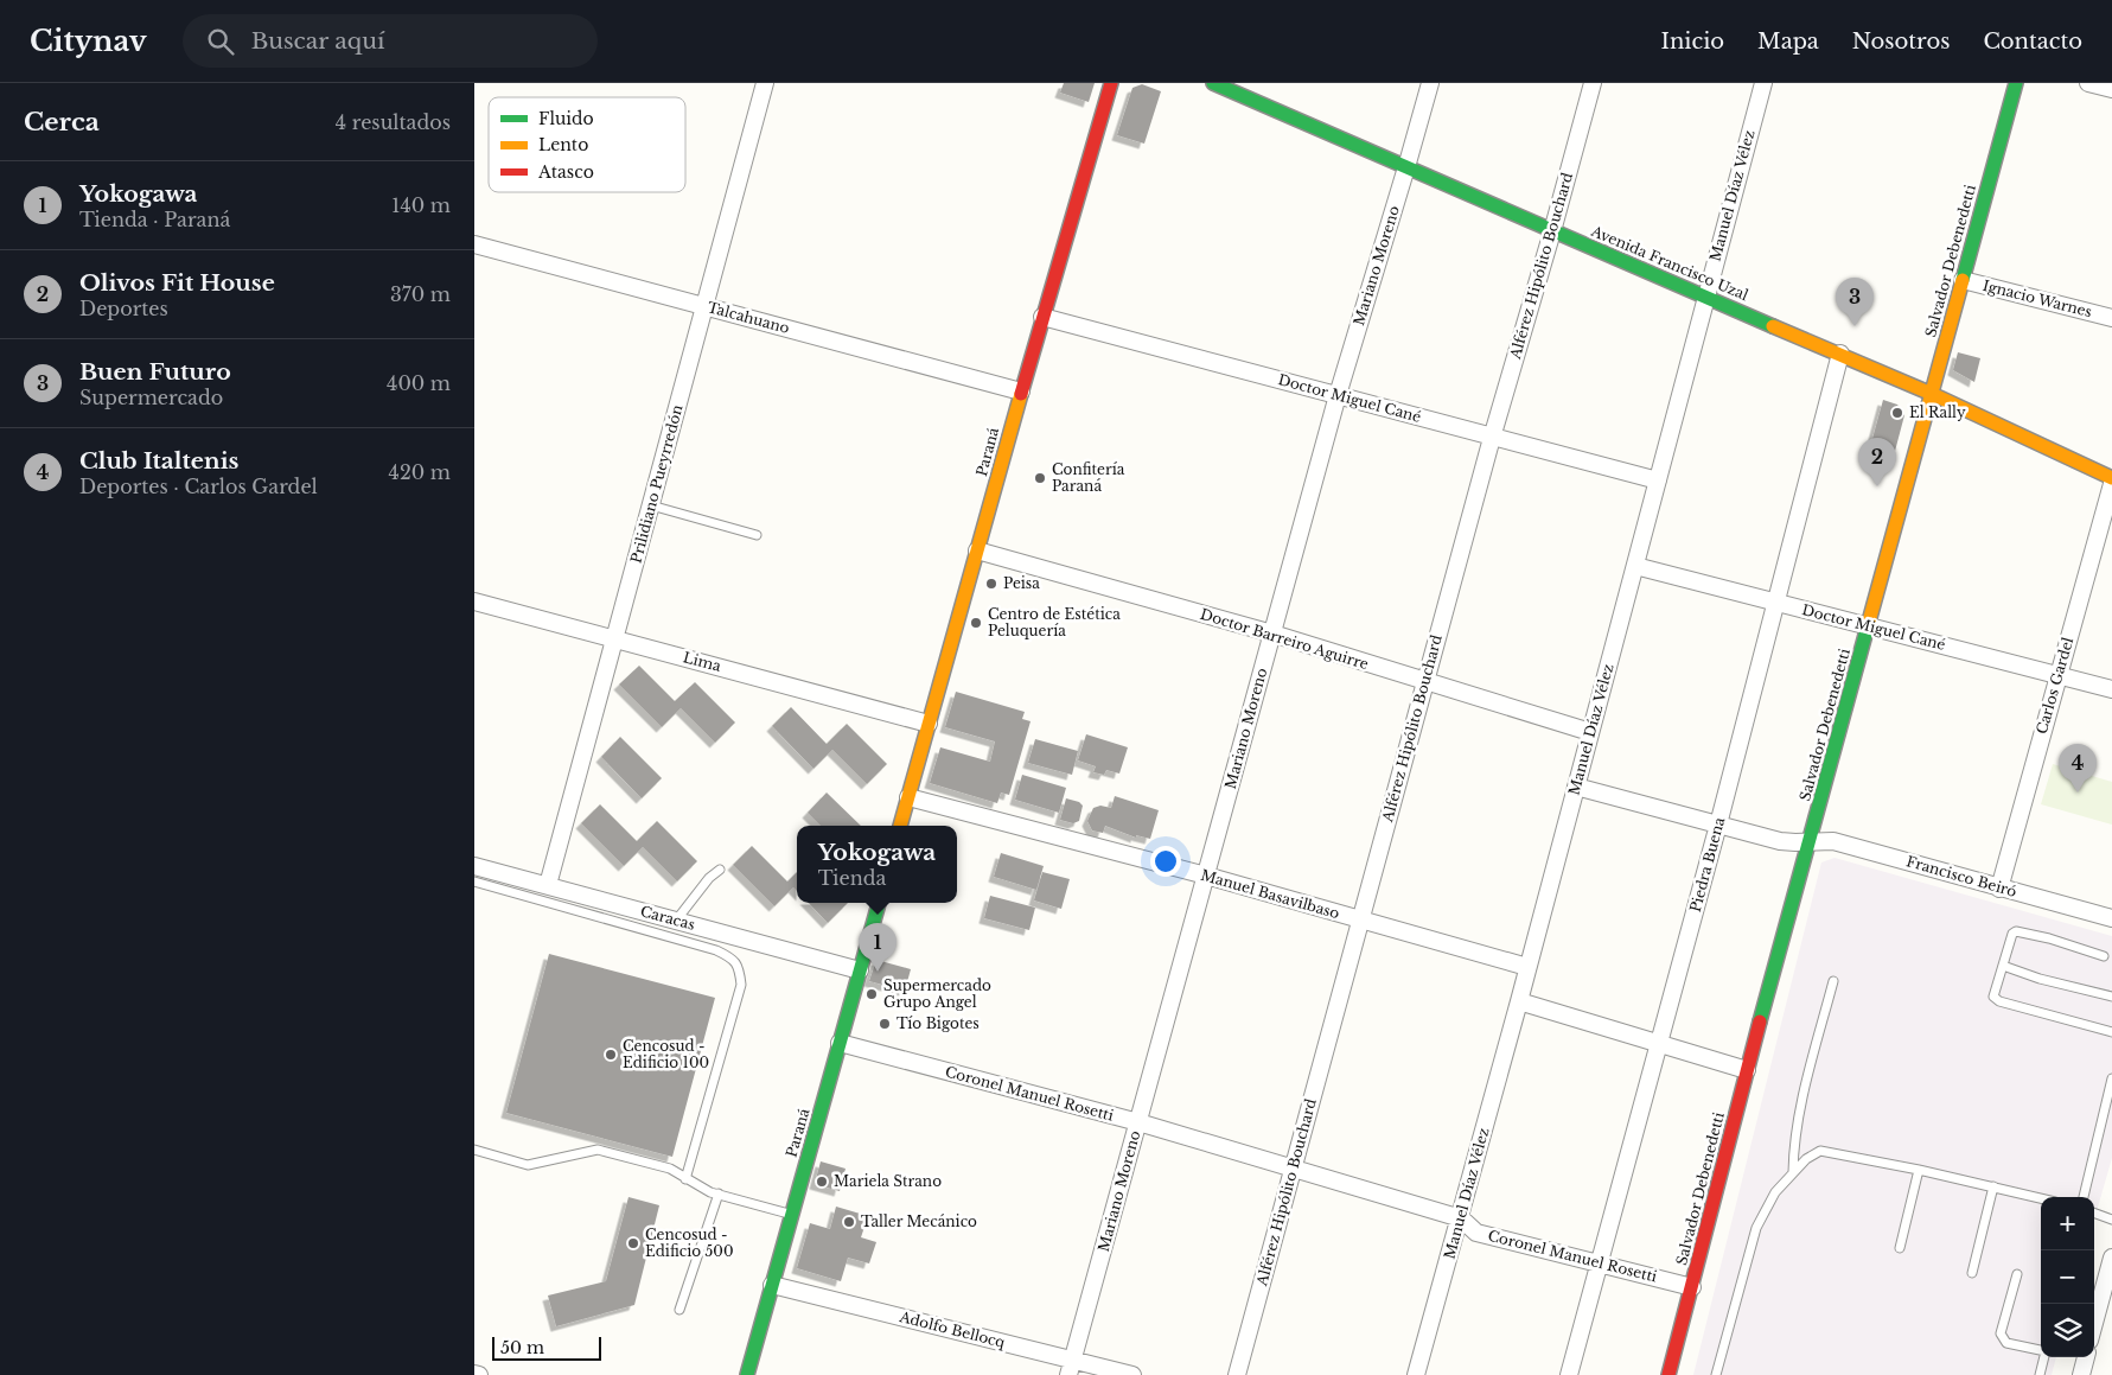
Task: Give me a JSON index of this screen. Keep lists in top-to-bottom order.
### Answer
{
  "streets": {
    "street": [
      "Manuel Díaz Vélez",
      "Salvador Debenedetti",
      "Avenida Francisco Uzal",
      "Mariano Moreno",
      "Alférez Hipólito Bouchard",
      "Ignacio Warnes",
      "Talcahuano",
      "Doctor Miguel Cané",
      "Paraná",
      "Prilidiano Pueyrredón",
      "Doctor Barreiro Aguirre",
      "Lima",
      "Carlos Gardel",
      "Piedra Buena",
      "Francisco Beiró",
      "Manuel Basavilbaso",
      "Caracas",
      "Coronel Manuel Rosetti",
      "Adolfo Bellocq"
    ]
  },
  "crossings": [
    ["Manuel Díaz Vélez", "Avenida Francisco Uzal"],
    ["Manuel Díaz Vélez", "Doctor Miguel Cané"],
    ["Manuel Díaz Vélez", "Doctor Barreiro Aguirre"],
    ["Manuel Díaz Vélez", "Manuel Basavilbaso"],
    ["Manuel Díaz Vélez", "Coronel Manuel Rosetti"],
    ["Salvador Debenedetti", "Avenida Francisco Uzal"],
    ["Salvador Debenedetti", "Ignacio Warnes"],
    ["Salvador Debenedetti", "Doctor Miguel Cané"],
    ["Salvador Debenedetti", "Francisco Beiró"],
    ["Salvador Debenedetti", "Coronel Manuel Rosetti"],
    ["Avenida Francisco Uzal", "Mariano Moreno"],
    ["Avenida Francisco Uzal", "Alférez Hipólito Bouchard"],
    ["Avenida Francisco Uzal", "Piedra Buena"],
    ["Mariano Moreno", "Doctor Miguel Cané"],
    ["Mariano Moreno", "Doctor Barreiro Aguirre"],
    ["Mariano Moreno", "Manuel Basavilbaso"],
    ["Mariano Moreno", "Coronel Manuel Rosetti"],
    ["Mariano Moreno", "Adolfo Bellocq"],
    ["Alférez Hipólito Bouchard", "Doctor Miguel Cané"],
    ["Alférez Hipólito Bouchard", "Doctor Barreiro Aguirre"],
    ["Alférez Hipólito Bouchard", "Manuel Basavilbaso"],
    ["Alférez Hipólito Bouchard", "Coronel Manuel Rosetti"],
    ["Talcahuano", "Paraná"],
    ["Talcahuano", "Prilidiano Pueyrredón"],
    ["Doctor Miguel Cané", "Paraná"],
    ["Doctor Miguel Cané", "Carlos Gardel"],
    ["Doctor Miguel Cané", "Piedra Buena"],
    ["Paraná", "Doctor Barreiro Aguirre"],
    ["Paraná", "Lima"],
    ["Paraná", "Manuel Basavilbaso"],
    ["Paraná", "Caracas"],
    ["Paraná", "Coronel Manuel Rosetti"],
    ["Paraná", "Adolfo Bellocq"],
    ["Prilidiano Pueyrredón", "Lima"],
    ["Prilidiano Pueyrredón", "Caracas"],
    ["Carlos Gardel", "Francisco Beiró"],
    ["Piedra Buena", "Coronel Manuel Rosetti"]
  ],
  "places": [
    "El Rally",
    "Confitería Paraná",
    "Peisa",
    "Centro de Estética Peluquería",
    "Supermercado Grupo Angel",
    "Tío Bigotes",
    "Cencosud - Edificio 100",
    "Mariela Strano",
    "Taller Mecánico",
    "Cencosud - Edificio 500"
  ],
  "legend": ["Fluido", "Lento", "Atasco"],
  "scale_bar": "50 m",
  "page": {
    "header": "Citynav",
    "search": "Buscar aquí",
    "nav": [
      "Inicio",
      "Mapa",
      "Nosotros",
      "Contacto"
    ],
    "heading": ["Cerca", "4 resultados"],
    "list": [
      {
        "mark": "1",
        "name": "Yokogawa",
        "note": "Tienda · Paraná",
        "value": "140 m"
      },
      {
        "mark": "2",
        "name": "Olivos Fit House",
        "note": "Deportes",
        "value": "370 m"
      },
      {
        "mark": "3",
        "name": "Buen Futuro",
        "note": "Supermercado",
        "value": "400 m"
      },
      {
        "mark": "4",
        "name": "Club Italtenis",
        "note": "Deportes · Carlos Gardel",
        "value": "420 m"
      }
    ],
    "pins": [
      "3",
      "2",
      "4",
      "1"
    ],
    "popup": ["Yokogawa", "Tienda"],
    "map_buttons": ["+", "−"],
    "scale": "50 m"
  }
}
